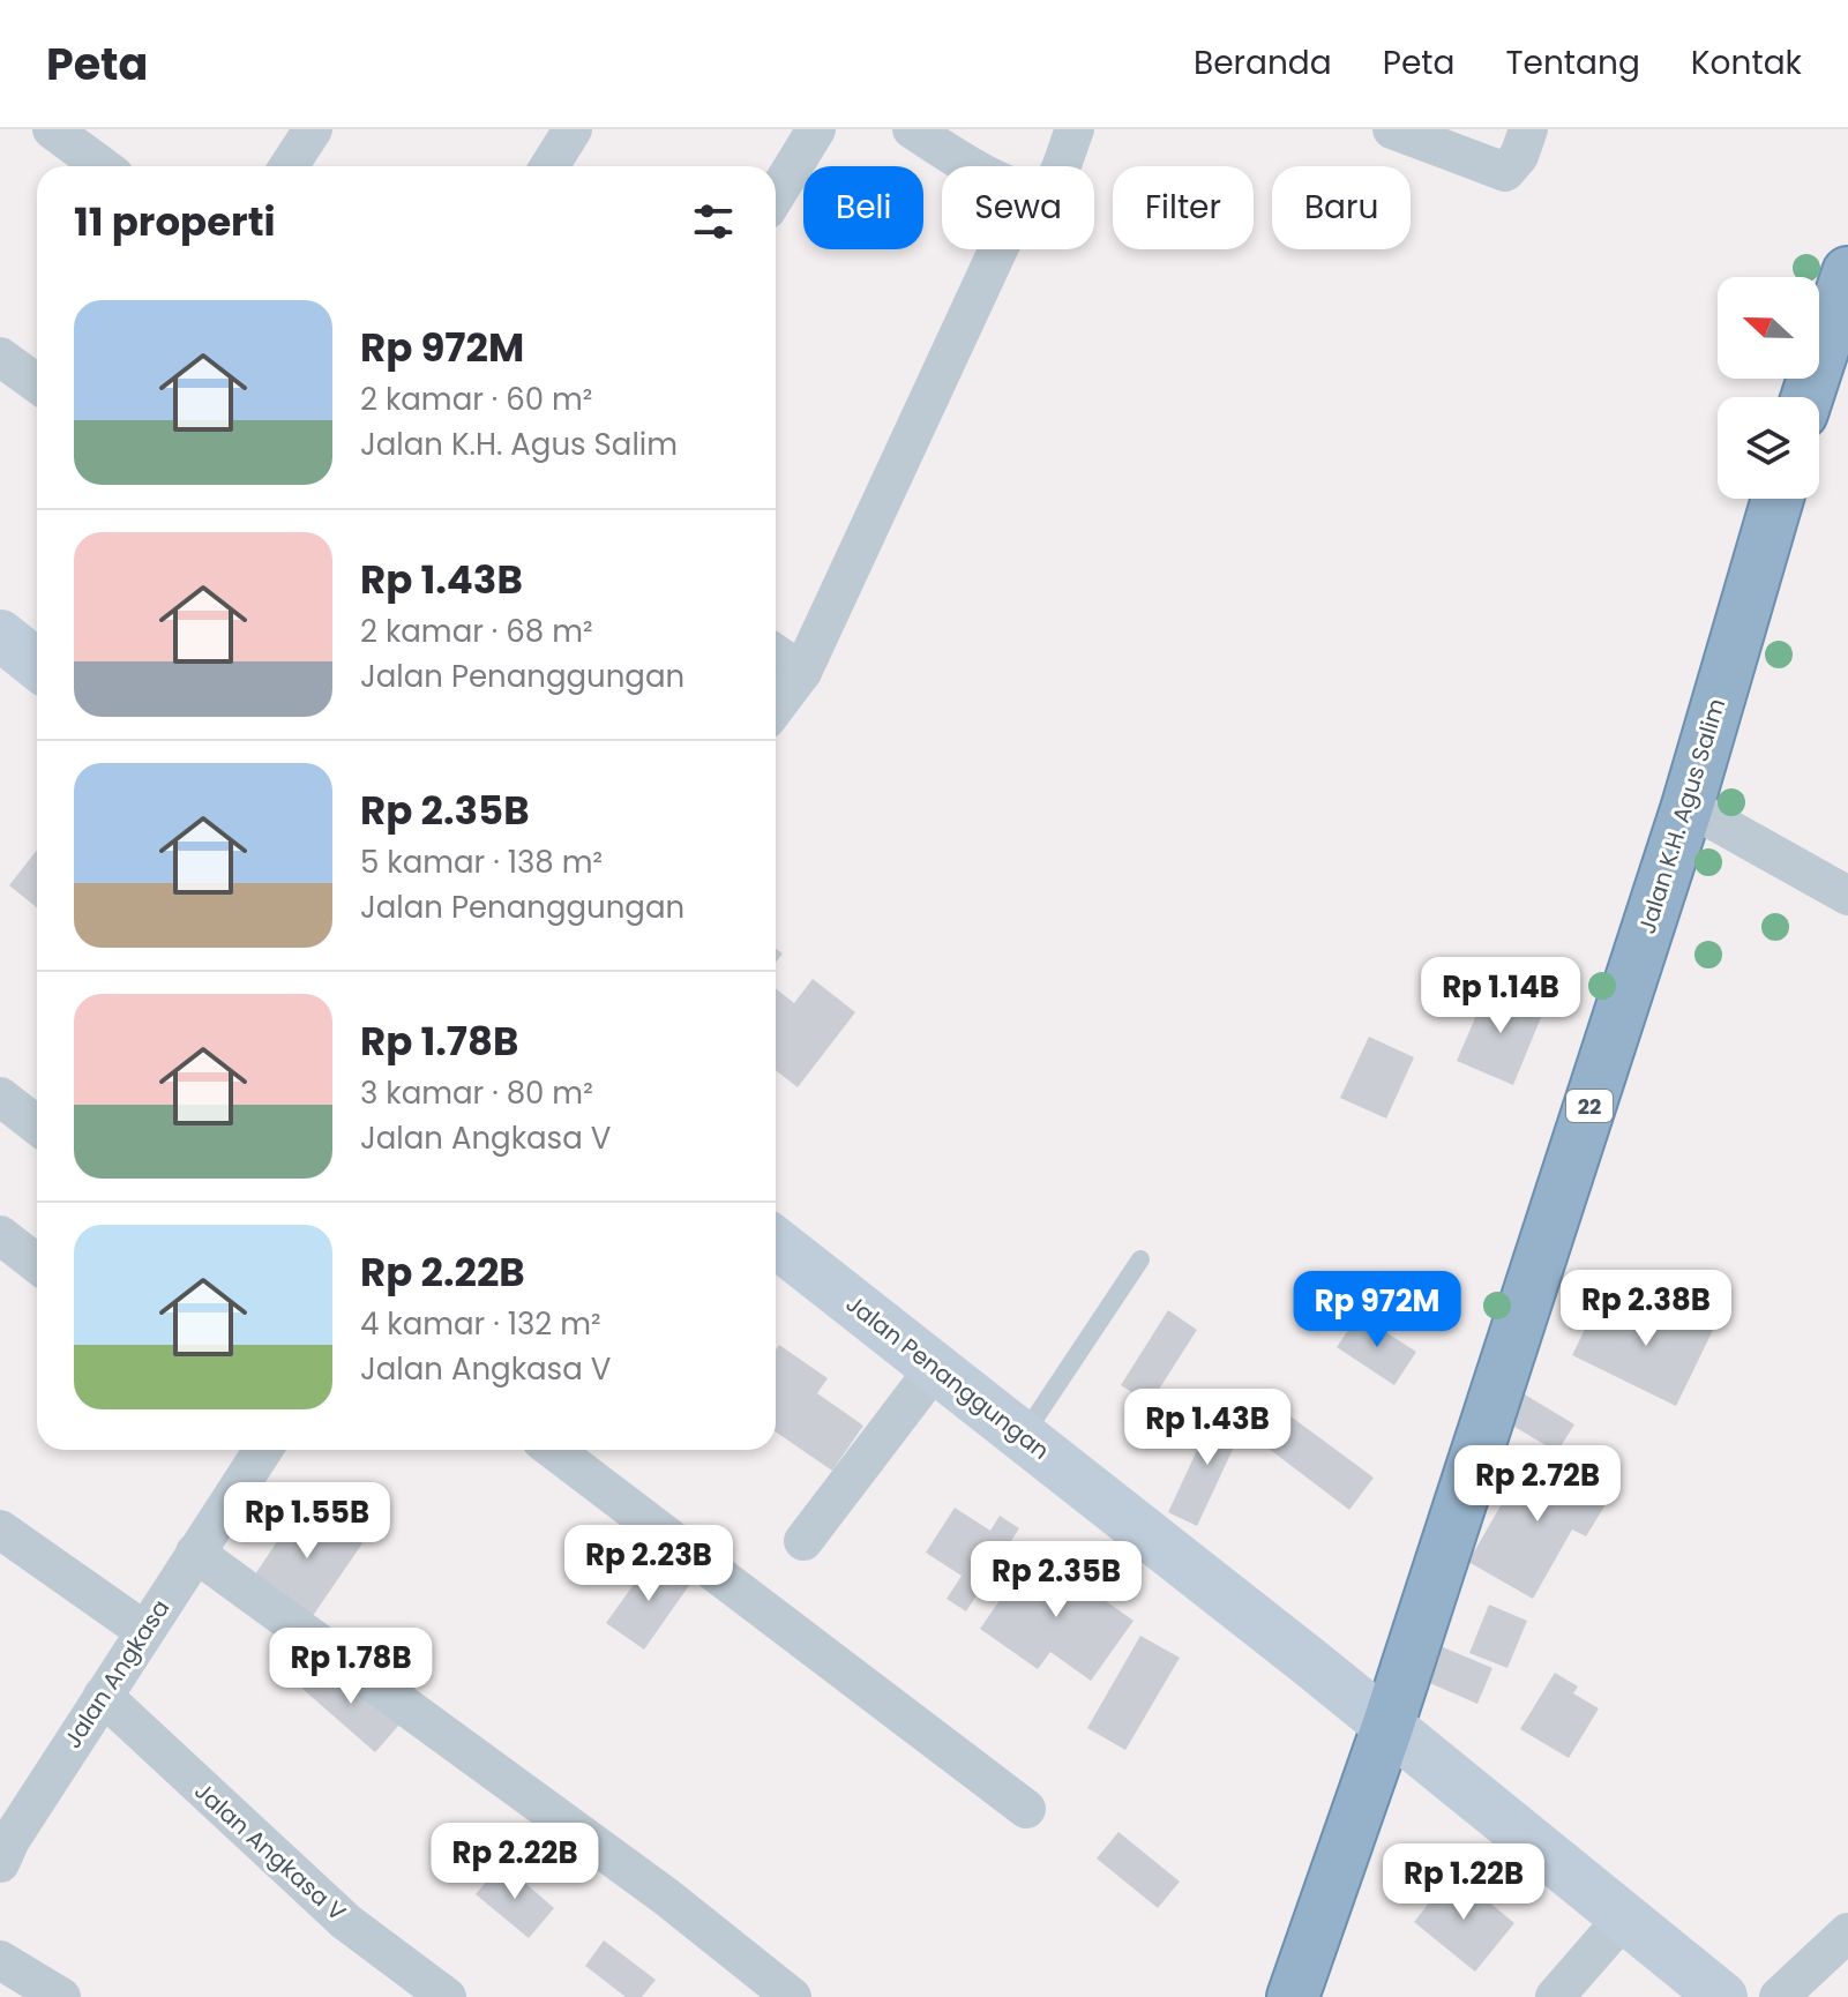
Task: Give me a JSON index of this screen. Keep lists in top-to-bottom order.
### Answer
{
  "streets": {
    "highway": ["Jalan K.H. Agus Salim", "22"],
    "main road": ["Jalan Penanggungan"],
    "street": ["Jalan Angkasa", "Jalan Angkasa V"]
  },
  "crossings": [
    ["Jalan K.H. Agus Salim", "22"],
    ["Jalan K.H. Agus Salim", "Jalan Penanggungan"],
    ["22", "Jalan Penanggungan"],
    ["Jalan Angkasa", "Jalan Angkasa V"]
  ],
  "north": "left",
  "page": {
    "header": "Peta",
    "nav": [
      "Beranda",
      "Peta",
      "Tentang",
      "Kontak"
    ],
    "chip": [
      "Beli",
      "Sewa",
      "Filter",
      "Baru"
    ],
    "heading": "11 properti",
    "list": [
      {
        "name": "Rp 972M",
        "note": "2 kamar · 60 m² · Jalan K.H. Agus Salim"
      },
      {
        "name": "Rp 1.43B",
        "note": "2 kamar · 68 m² · Jalan Penanggungan"
      },
      {
        "name": "Rp 2.35B",
        "note": "5 kamar · 138 m² · Jalan Penanggungan"
      },
      {
        "name": "Rp 1.78B",
        "note": "3 kamar · 80 m² · Jalan Angkasa V"
      },
      {
        "name": "Rp 2.22B",
        "note": "4 kamar · 132 m² · Jalan Angkasa V"
      }
    ],
    "price": [
      "Rp 1.14B",
      "Rp 2.38B",
      "Rp 972M",
      "Rp 1.43B",
      "Rp 2.72B",
      "Rp 1.55B",
      "Rp 2.23B",
      "Rp 2.35B",
      "Rp 1.78B",
      "Rp 2.22B",
      "Rp 1.22B"
    ]
  }
}
